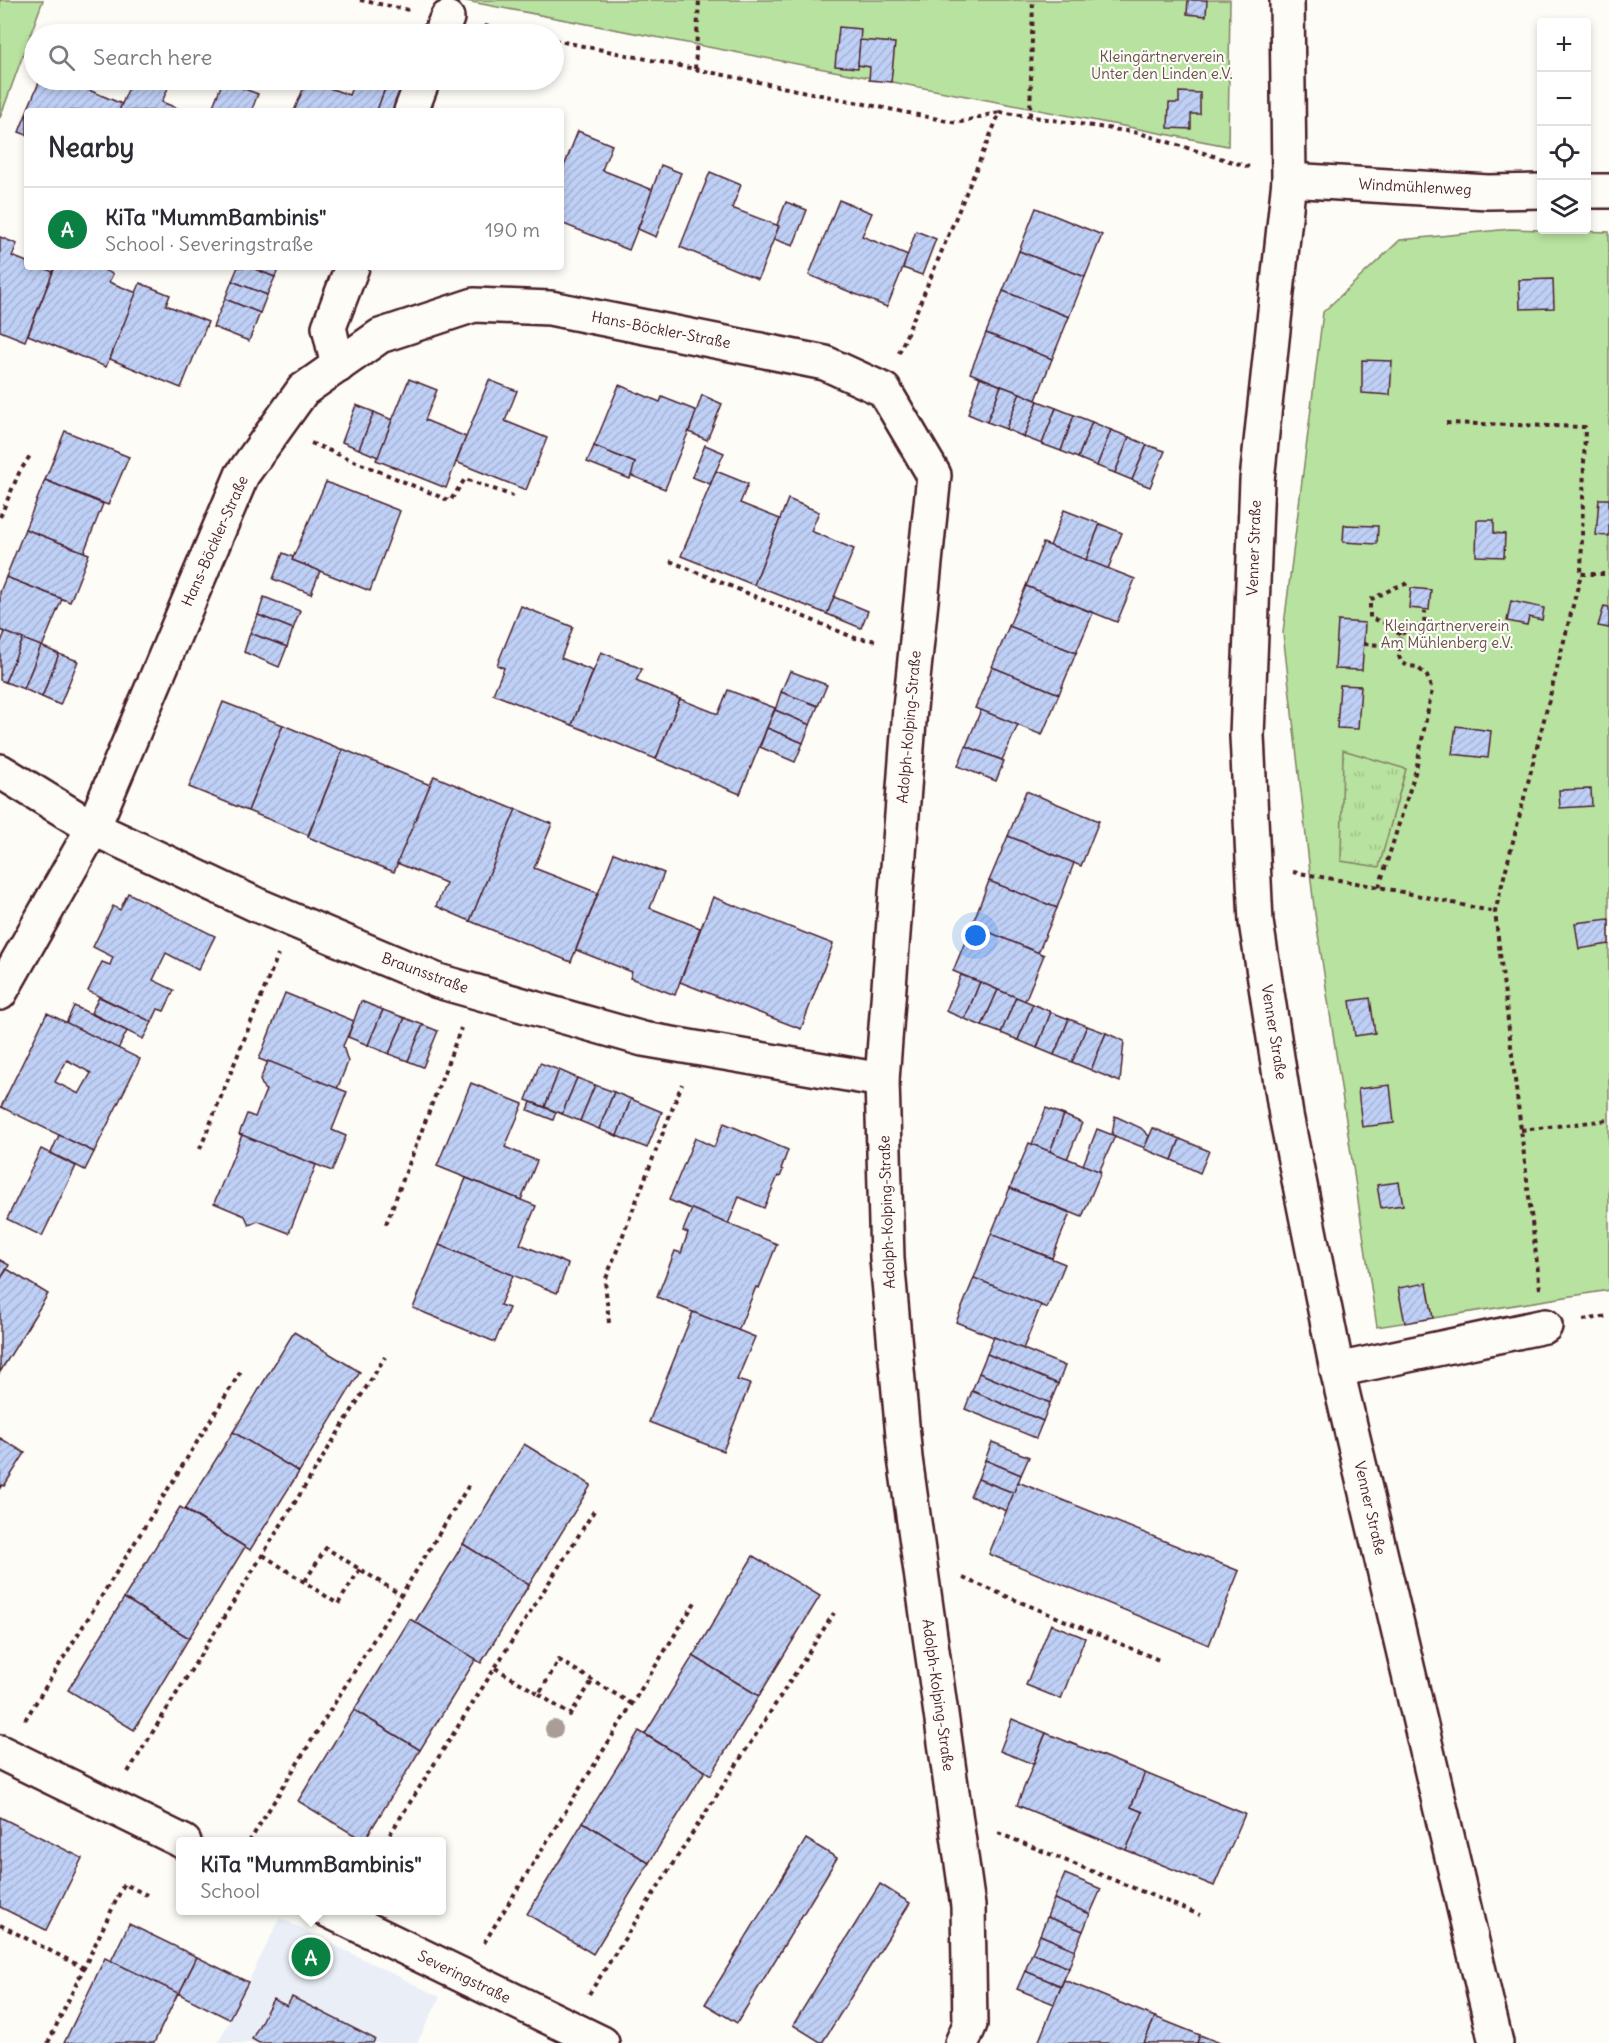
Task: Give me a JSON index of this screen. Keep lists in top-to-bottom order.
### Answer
{
  "streets": {
    "street": [
      "Windmühlenweg",
      "Hans-Böckler-Straße",
      "Venner Straße",
      "Adolph-Kolping-Straße",
      "Braunsstraße",
      "Severingstraße"
    ]
  },
  "crossings": [
    ["Windmühlenweg", "Venner Straße"],
    ["Hans-Böckler-Straße", "Adolph-Kolping-Straße"],
    ["Hans-Böckler-Straße", "Braunsstraße"],
    ["Adolph-Kolping-Straße", "Braunsstraße"]
  ],
  "parks": ["Kleingärtnerverein Unter den Linden e.V.", "Kleingärtnerverein Am Mühlenberg e.V."],
  "page": {
    "map_buttons": ["+", "−"],
    "search": "Search here",
    "heading": "Nearby",
    "list": [
      {
        "mark": "A",
        "name": "KiTa \"MummBambinis\"",
        "note": "School · Severingstraße",
        "value": "190 m"
      }
    ],
    "popup": ["KiTa \"MummBambinis\"", "School"],
    "pins": "A"
  }
}
